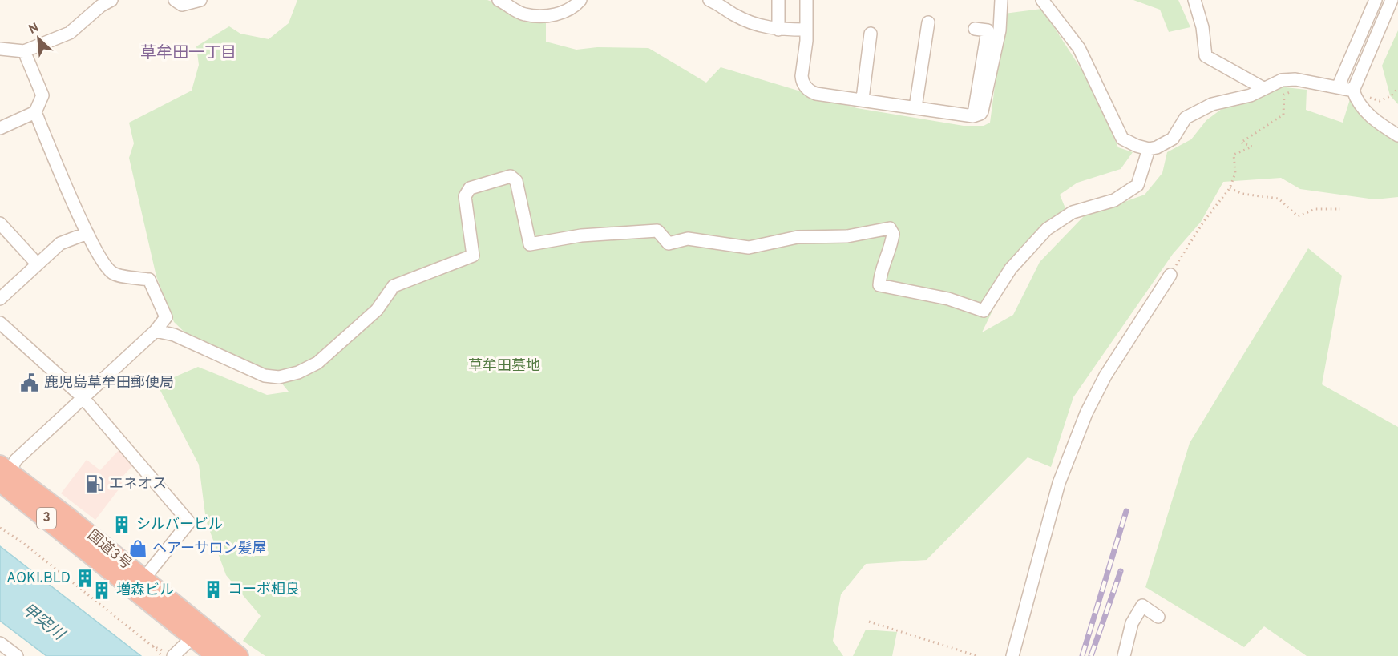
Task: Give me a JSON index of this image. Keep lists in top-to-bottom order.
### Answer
{
  "streets": {
    "highway": ["3", "国道3号"]
  },
  "districts": ["草牟田一丁目"],
  "water": ["甲突川"],
  "parks": ["草牟田墓地"],
  "places": {
    "public building": ["鹿児島草牟田郵便局"],
    "fuel station": ["エネオス"],
    "building": [
      "シルバービル",
      "AOKI.BLD",
      "コーポ相良",
      "増森ビル"
    ],
    "shop": ["ヘアーサロン髪屋"]
  },
  "north": "top left"
}
